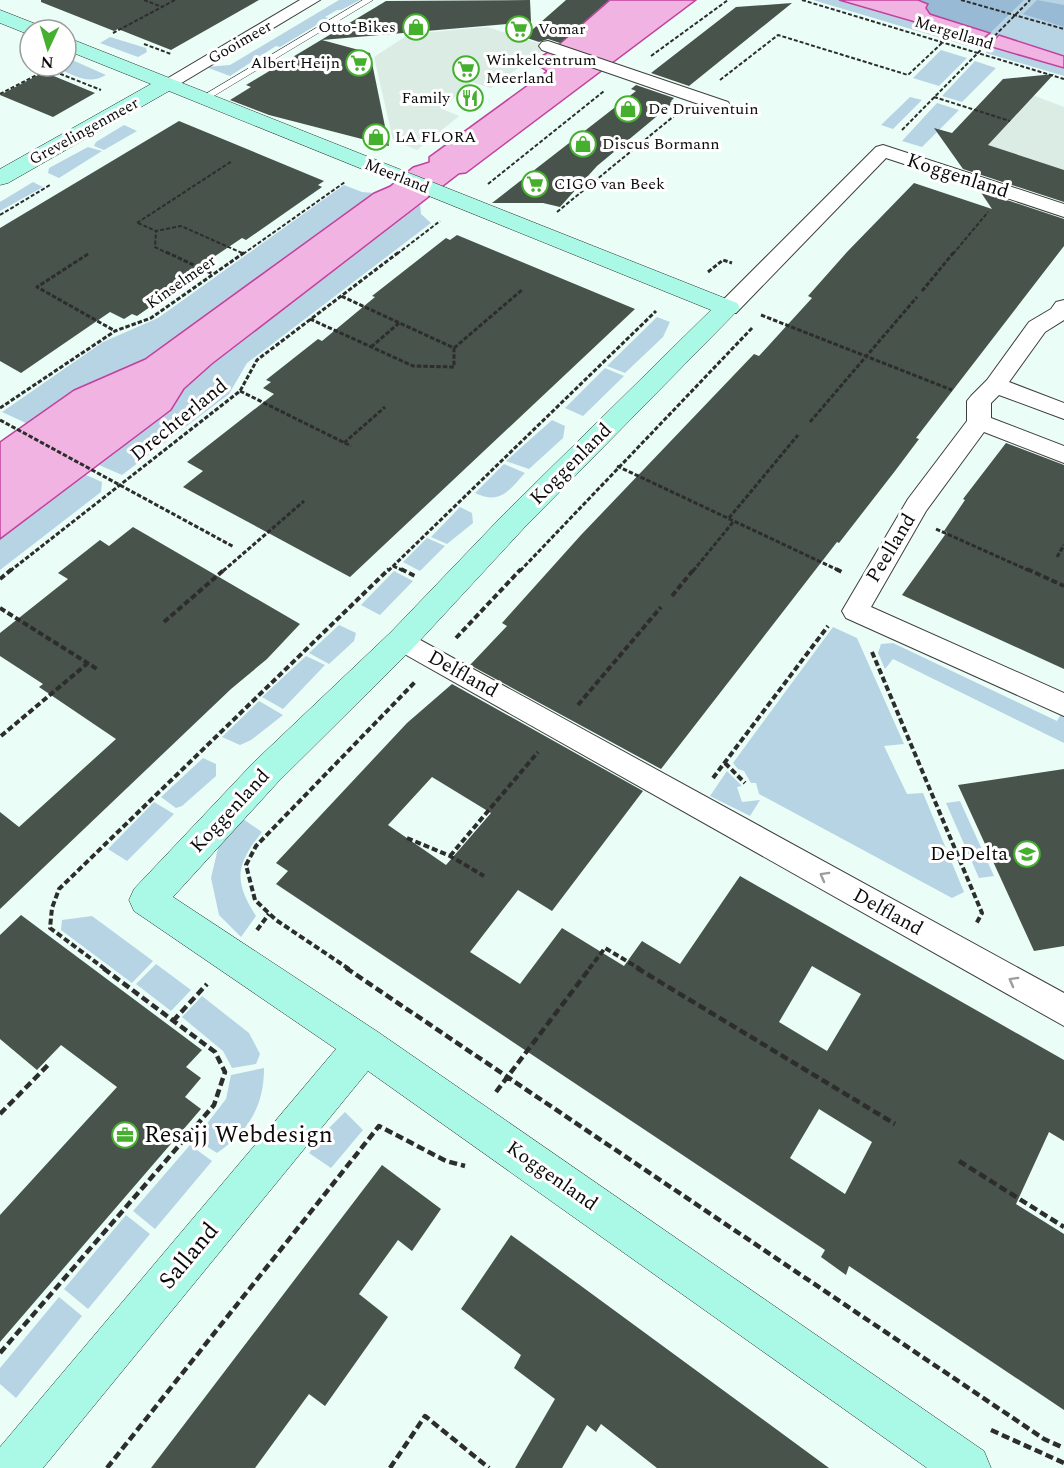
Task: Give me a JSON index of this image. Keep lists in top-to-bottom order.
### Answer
{
  "streets": {
    "street": [
      "Gooimeer",
      "Grevelingenmeer",
      "Meerland",
      "Koggenland",
      "Peelland",
      "Delfland",
      "Salland"
    ],
    "path": ["Mergelland", "Kinselmeer", "Drechterland"]
  },
  "crossings": [
    ["Gooimeer", "Grevelingenmeer"],
    ["Gooimeer", "Meerland"],
    ["Grevelingenmeer", "Meerland"],
    ["Meerland", "Koggenland"],
    ["Meerland", "Kinselmeer"],
    ["Koggenland", "Delfland"],
    ["Koggenland", "Salland"]
  ],
  "one_way": ["Delfland"],
  "places": {
    "shop": [
      "Otto-Bikes",
      "De Druiventuin",
      "LA FLORA",
      "Discus Bormann"
    ],
    "supermarket": [
      "Vomar",
      "Albert Heijn",
      "Winkelcentrum Meerland",
      "CIGO van Beek"
    ],
    "restaurant": ["Family"],
    "school or university": ["De Delta"],
    "office": ["Resajj Webdesign"]
  },
  "north": "bottom"
}
